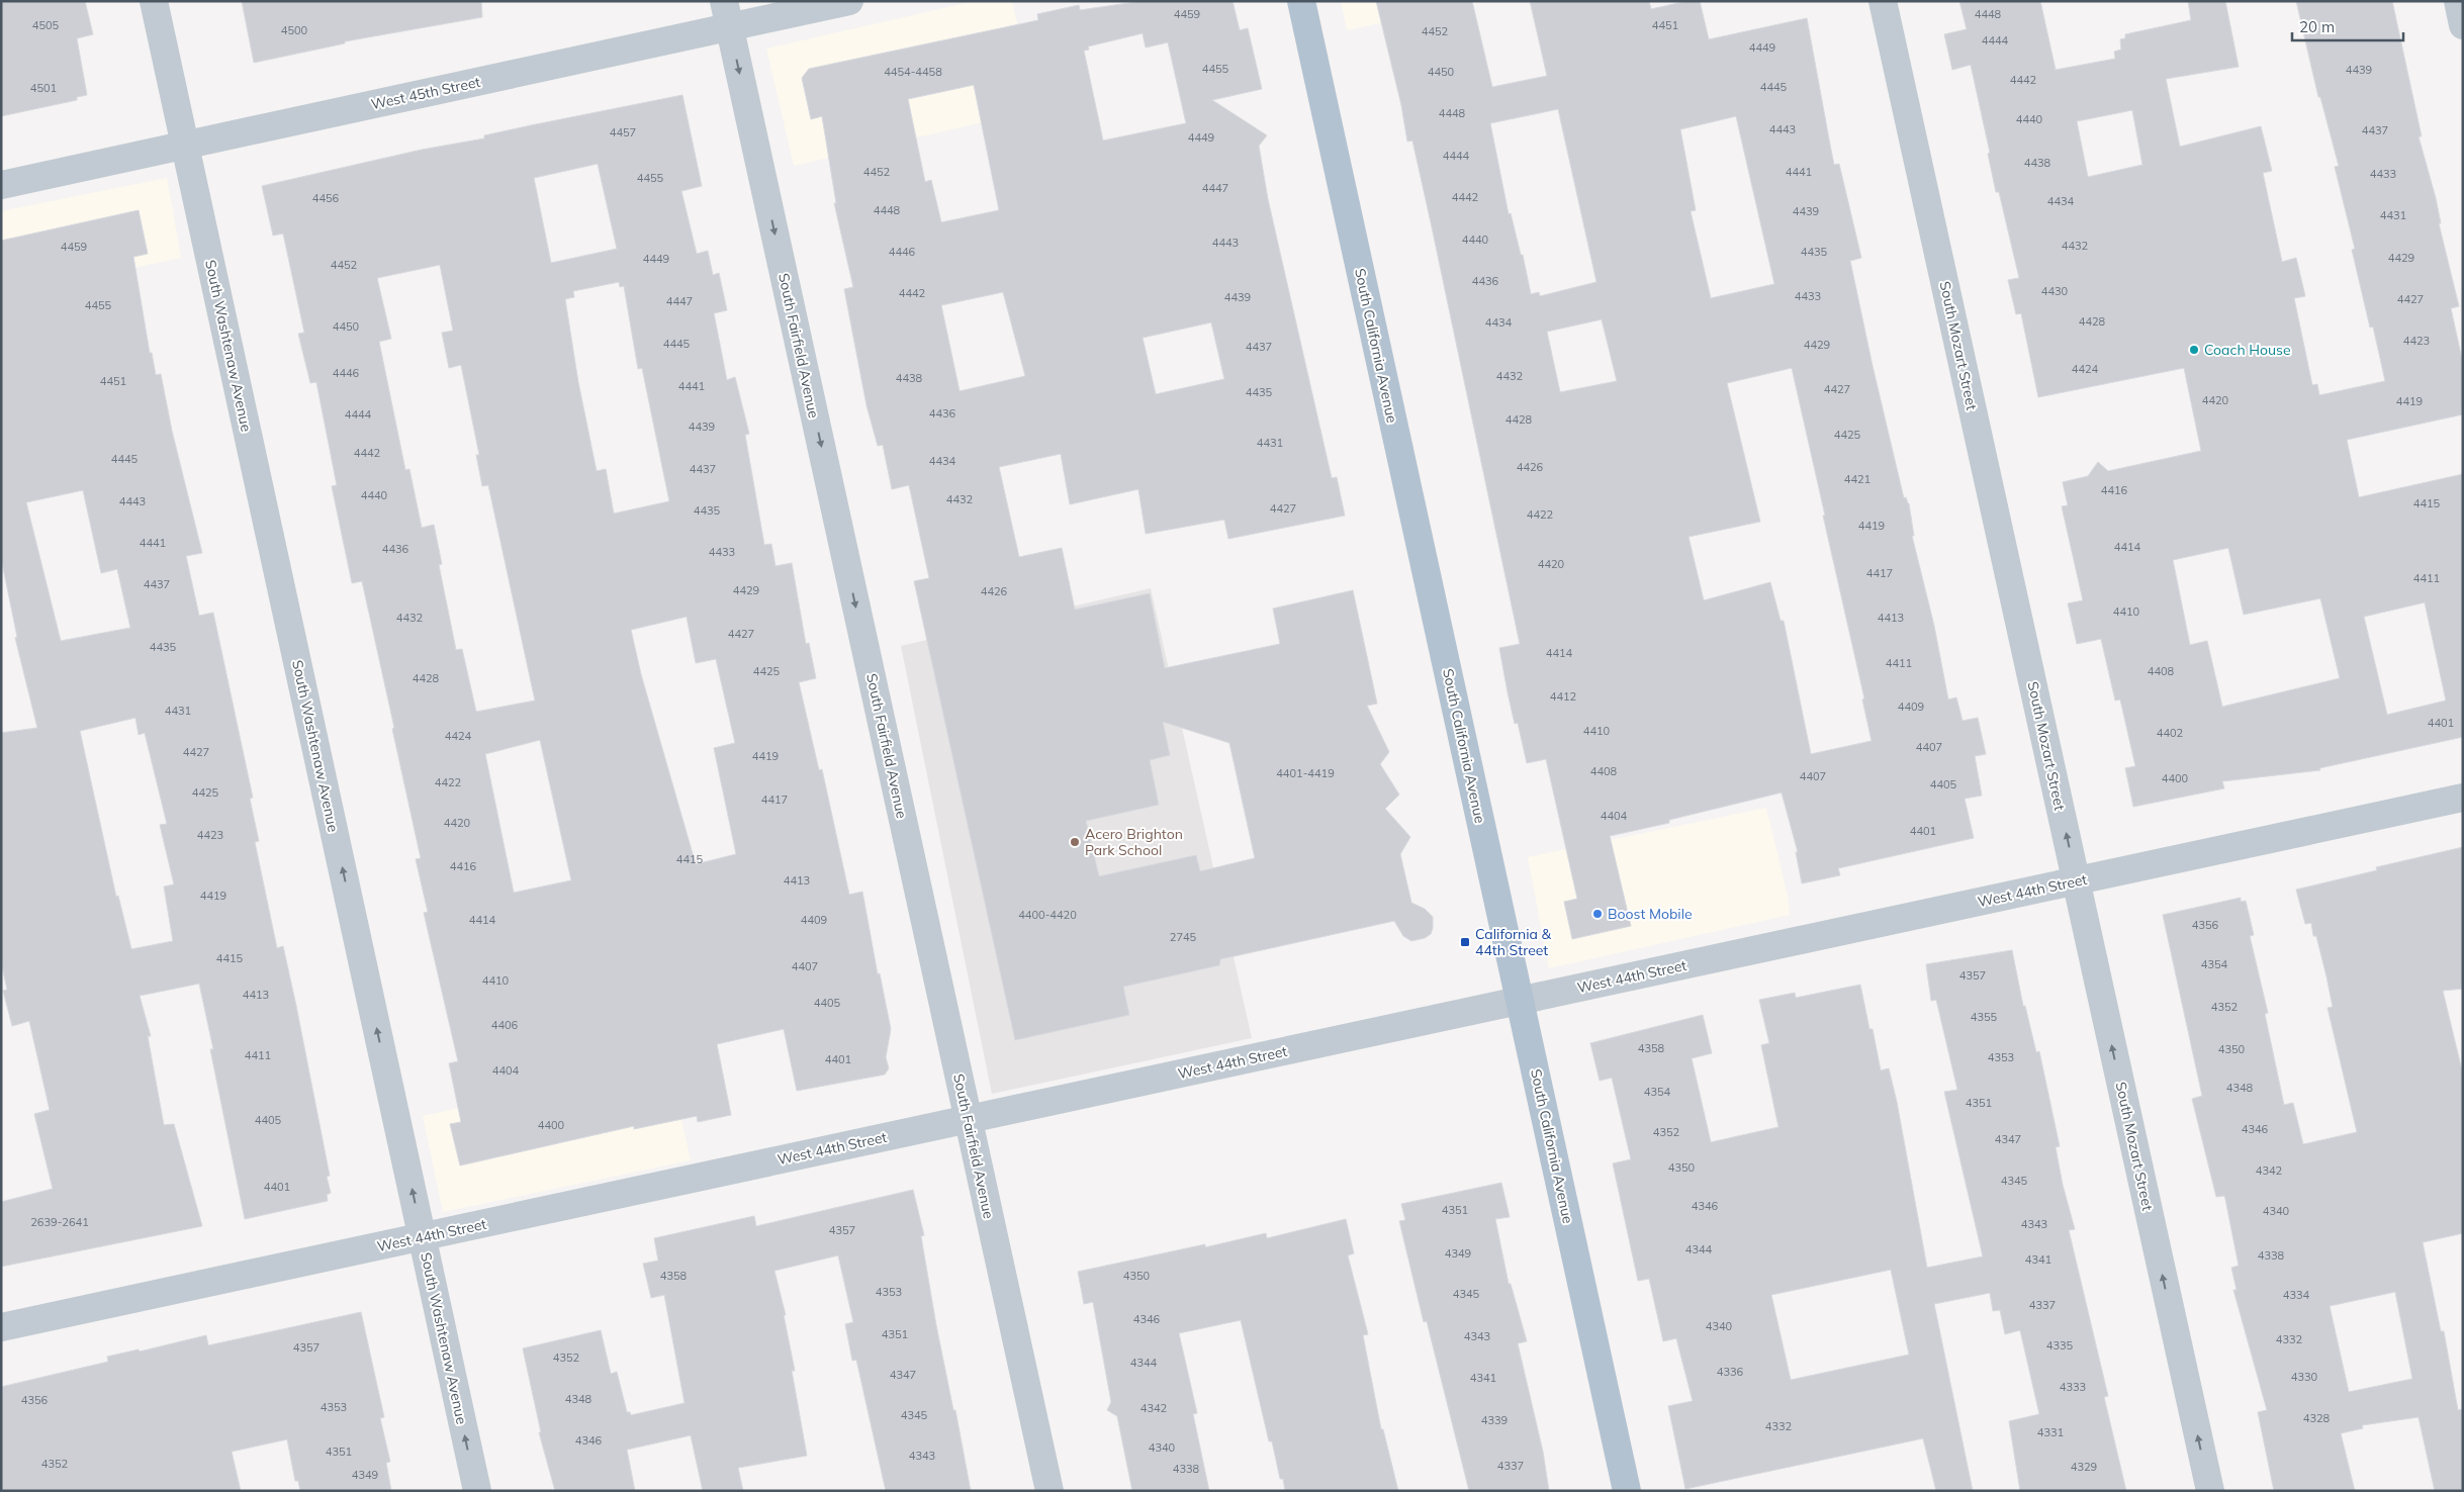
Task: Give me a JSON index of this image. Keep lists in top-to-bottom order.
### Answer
{
  "streets": {
    "main road": ["South California Avenue"],
    "street": [
      "West 45th Street",
      "South Washtenaw Avenue",
      "South Fairfield Avenue",
      "South Mozart Street",
      "West 44th Street"
    ]
  },
  "crossings": [
    ["West 45th Street", "South Washtenaw Avenue"],
    ["West 45th Street", "South Fairfield Avenue"],
    ["South Washtenaw Avenue", "West 44th Street"],
    ["South Fairfield Avenue", "West 44th Street"],
    ["South California Avenue", "West 44th Street"],
    ["South Mozart Street", "West 44th Street"]
  ],
  "one_way": ["South Washtenaw Avenue", "South Fairfield Avenue", "South Mozart Street"],
  "places": {
    "other": ["Coach House", "Acero Brighton Park School", "Boost Mobile"],
    "transit": ["California & 44th Street"]
  },
  "house_numbers": [
    "4459",
    "4448",
    "4505",
    "4451",
    "4500",
    "4452",
    "4444",
    "4449",
    "4455",
    "4439",
    "4454-4458",
    "4450",
    "4442",
    "4445",
    "4501",
    "4448",
    "4440",
    "4443",
    "4437",
    "4457",
    "4449",
    "4444",
    "4438",
    "4452",
    "4441",
    "4433",
    "4455",
    "4447",
    "4442",
    "4456",
    "4434",
    "4448",
    "4439",
    "4431",
    "4440",
    "4443",
    "4432",
    "4459",
    "4446",
    "4435",
    "4429",
    "4449",
    "4452",
    "4436",
    "4430",
    "4442",
    "4433",
    "4439",
    "4427",
    "4447",
    "4455",
    "4428",
    "4434",
    "4450",
    "4423",
    "4445",
    "4429",
    "4437",
    "4424",
    "4446",
    "4432",
    "4438",
    "4451",
    "4441",
    "4427",
    "4435",
    "4420",
    "4419",
    "4436",
    "4444",
    "4428",
    "4439",
    "4425",
    "4431",
    "4442",
    "4445",
    "4434",
    "4426",
    "4437",
    "4421",
    "4416",
    "4440",
    "4432",
    "4443",
    "4415",
    "4427",
    "4435",
    "4422",
    "4419",
    "4441",
    "4414",
    "4436",
    "4433",
    "4420",
    "4417",
    "4411",
    "4437",
    "4429",
    "4426",
    "4410",
    "4432",
    "4413",
    "4427",
    "4435",
    "4414",
    "4411",
    "4425",
    "4408",
    "4428",
    "4412",
    "4409",
    "4431",
    "4401",
    "4410",
    "4402",
    "4424",
    "4407",
    "4427",
    "4419",
    "4408",
    "4401-4419",
    "4407",
    "4400",
    "4422",
    "4405",
    "4425",
    "4417",
    "4404",
    "4420",
    "4401",
    "4423",
    "4415",
    "4416",
    "4413",
    "4419",
    "4400-4420",
    "4414",
    "4409",
    "4356",
    "2745",
    "4415",
    "4354",
    "4407",
    "4357",
    "4410",
    "4413",
    "4405",
    "4352",
    "4355",
    "4406",
    "4358",
    "4350",
    "4411",
    "4353",
    "4401",
    "4404",
    "4348",
    "4354",
    "4351",
    "4405",
    "4400",
    "4346",
    "4352",
    "4347",
    "4350",
    "4342",
    "4345",
    "4401",
    "4346",
    "4351",
    "4340",
    "2639-2641",
    "4343",
    "4357",
    "4344",
    "4349",
    "4338",
    "4341",
    "4358",
    "4350",
    "4353",
    "4345",
    "4334",
    "4337",
    "4346",
    "4340",
    "4351",
    "4343",
    "4332",
    "4335",
    "4357",
    "4352",
    "4344",
    "4336",
    "4347",
    "4330",
    "4341",
    "4333",
    "4348",
    "4356",
    "4353",
    "4342",
    "4345",
    "4328",
    "4339",
    "4332",
    "4331",
    "4346",
    "4340",
    "4351",
    "4343",
    "4352",
    "4337",
    "4329",
    "4338",
    "4349"
  ],
  "scale_bar": "20 m"
}
